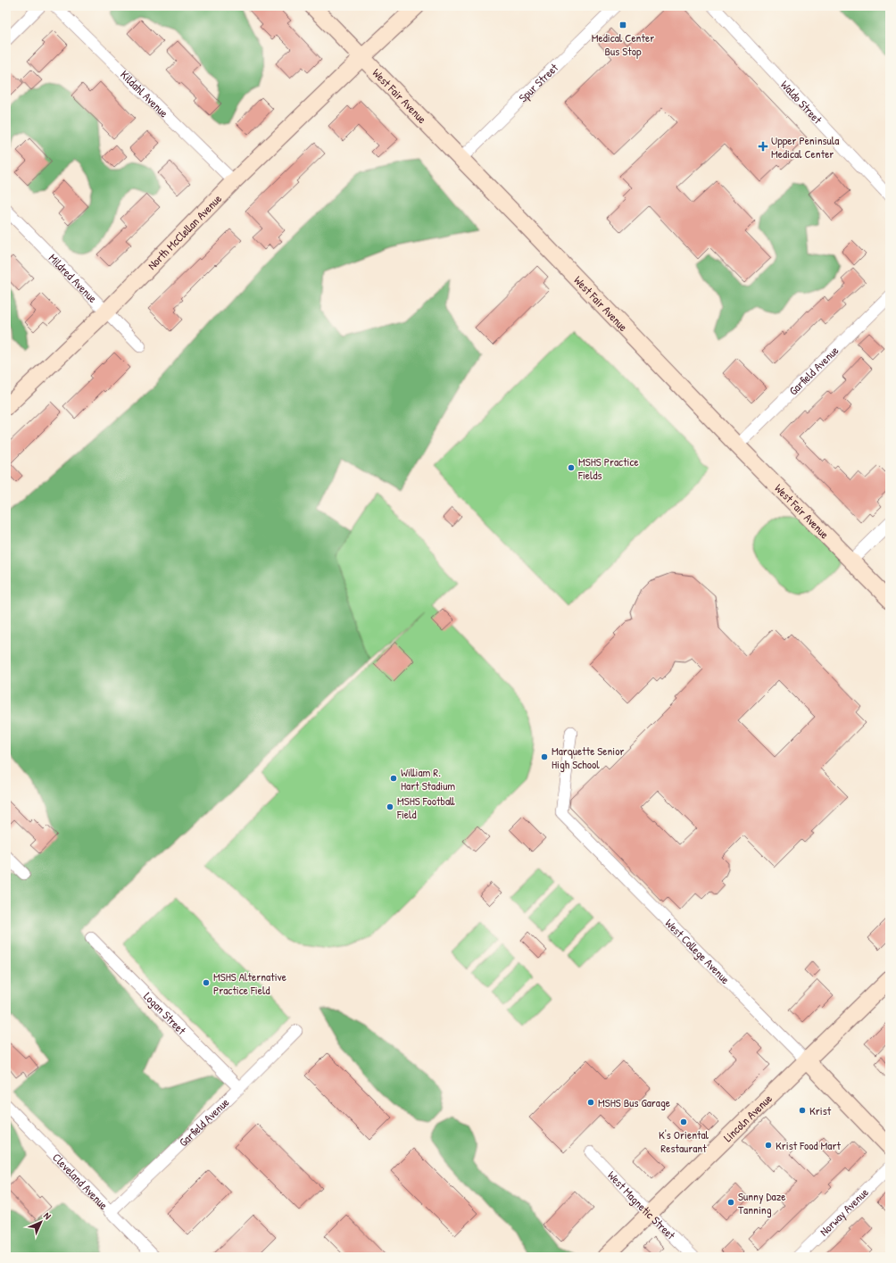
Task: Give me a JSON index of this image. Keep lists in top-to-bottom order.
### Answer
{
  "streets": {
    "street": [
      "Spur Street",
      "Kildahl Avenue",
      "West Fair Avenue",
      "Waldo Street",
      "North McClellan Avenue",
      "Mildred Avenue",
      "Garfield Avenue",
      "West College Avenue",
      "Logan Street",
      "Lincoln Avenue",
      "Cleveland Avenue",
      "West Magnetic Street",
      "Norway Avenue"
    ]
  },
  "crossings": [
    ["Spur Street", "West Fair Avenue"],
    ["Kildahl Avenue", "North McClellan Avenue"],
    ["West Fair Avenue", "North McClellan Avenue"],
    ["West Fair Avenue", "Garfield Avenue"],
    ["North McClellan Avenue", "Mildred Avenue"],
    ["Garfield Avenue", "Logan Street"],
    ["Garfield Avenue", "Cleveland Avenue"],
    ["West College Avenue", "Lincoln Avenue"],
    ["Lincoln Avenue", "West Magnetic Street"]
  ],
  "places": {
    "transit": ["Medical Center Bus Stop"],
    "health": ["Upper Peninsula Medical Center"],
    "other": [
      "MSHS Practice Fields",
      "Marquette Senior High School",
      "William R. Hart Stadium",
      "MSHS Football Field",
      "MSHS Alternative Practice Field",
      "MSHS Bus Garage",
      "Krist",
      "K's Oriental Restaurant",
      "Krist Food Mart",
      "Sunny Daze Tanning"
    ]
  },
  "north": "top right"
}
